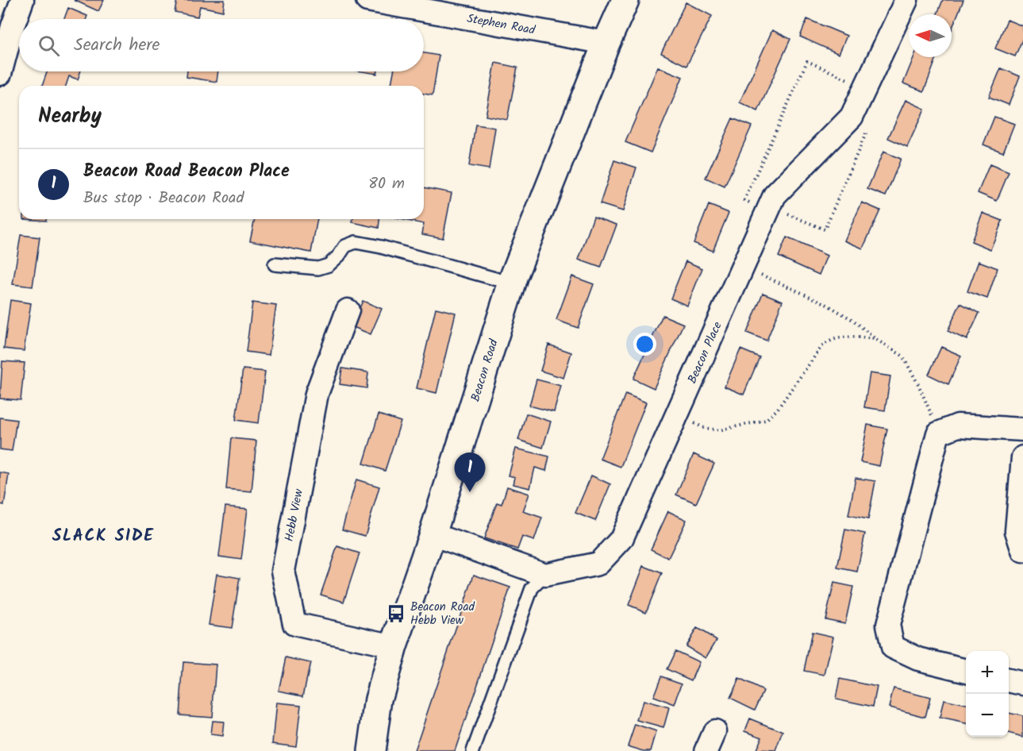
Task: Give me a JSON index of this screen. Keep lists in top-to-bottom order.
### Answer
{
  "streets": {
    "main road": ["Beacon Road"],
    "street": ["Stephen Road", "Beacon Place", "Hebb View"]
  },
  "crossings": [
    ["Stephen Road", "Beacon Road"],
    ["Beacon Road", "Hebb View"]
  ],
  "districts": ["SLACK SIDE"],
  "places": {
    "bus stop": ["Beacon Road Hebb View"]
  },
  "north": "left",
  "page": {
    "search": "Search here",
    "heading": "Nearby",
    "list": [
      {
        "mark": "1",
        "name": "Beacon Road Beacon Place",
        "note": "Bus stop · Beacon Road",
        "value": "80 m"
      }
    ],
    "pins": "1",
    "map_buttons": ["+", "−"]
  }
}
